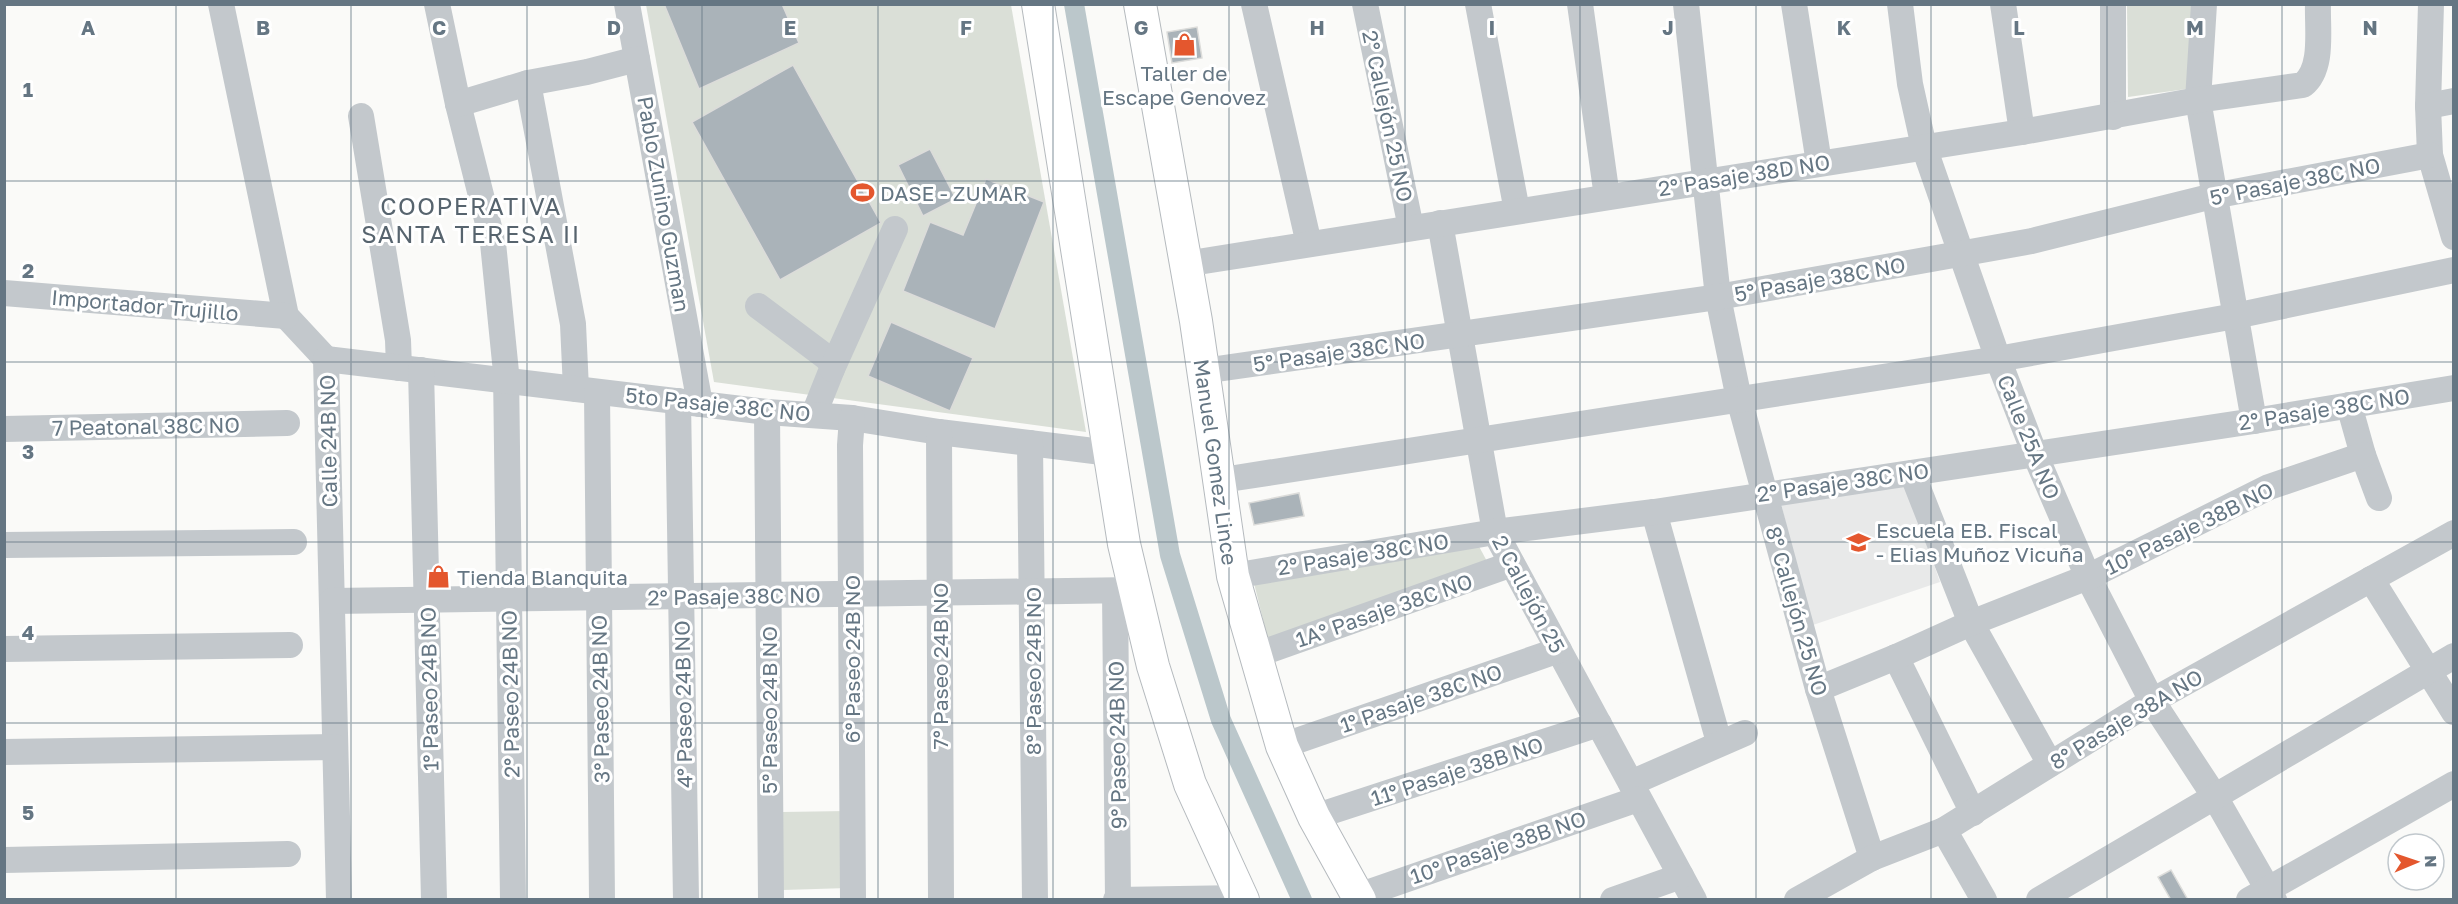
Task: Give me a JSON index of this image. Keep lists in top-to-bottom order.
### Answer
{
  "streets": {
    "main road": ["Manuel Gomez Lince"],
    "street": [
      "2° Callejón 25 NO",
      "2° Pasaje 38D NO",
      "5° Pasaje 38C NO",
      "Pablo Zunino Guzman",
      "Importador Trujillo",
      "5to Pasaje 38C NO",
      "2° Pasaje 38C NO",
      "7 Peatonal 38C NO",
      "Calle 25A NO",
      "Calle 24B NO",
      "10° Pasaje 38B NO",
      "2 Callejón 25",
      "1A° Pasaje 38C NO",
      "8° Callejón 25 NO",
      "6° Paseo 24B NO",
      "7° Paseo 24B NO",
      "8° Paseo 24B NO",
      "1° Paseo 24B NO",
      "2° Paseo 24B NO",
      "1° Pasaje 38C NO",
      "3° Paseo 24B NO",
      "4° Paseo 24B NO",
      "5° Paseo 24B NO",
      "8° Pasaje 38A NO",
      "9° Paseo 24B NO",
      "11° Pasaje 38B NO"
    ]
  },
  "crossings": [
    ["2° Callejón 25 NO", "2° Pasaje 38D NO"],
    ["2° Pasaje 38D NO", "Calle 25A NO"],
    ["2° Pasaje 38D NO", "Manuel Gomez Lince"],
    ["2° Pasaje 38D NO", "2 Callejón 25"],
    ["2° Pasaje 38D NO", "8° Callejón 25 NO"],
    ["5° Pasaje 38C NO", "Calle 25A NO"],
    ["5° Pasaje 38C NO", "Manuel Gomez Lince"],
    ["5° Pasaje 38C NO", "2 Callejón 25"],
    ["5° Pasaje 38C NO", "8° Callejón 25 NO"],
    ["Pablo Zunino Guzman", "5to Pasaje 38C NO"],
    ["Pablo Zunino Guzman", "4° Paseo 24B NO"],
    ["Importador Trujillo", "Calle 24B NO"],
    ["5to Pasaje 38C NO", "Calle 24B NO"],
    ["5to Pasaje 38C NO", "6° Paseo 24B NO"],
    ["5to Pasaje 38C NO", "7° Paseo 24B NO"],
    ["5to Pasaje 38C NO", "8° Paseo 24B NO"],
    ["5to Pasaje 38C NO", "1° Paseo 24B NO"],
    ["5to Pasaje 38C NO", "2° Paseo 24B NO"],
    ["5to Pasaje 38C NO", "3° Paseo 24B NO"],
    ["5to Pasaje 38C NO", "4° Paseo 24B NO"],
    ["5to Pasaje 38C NO", "5° Paseo 24B NO"],
    ["2° Pasaje 38C NO", "Calle 25A NO"],
    ["2° Pasaje 38C NO", "Calle 24B NO"],
    ["2° Pasaje 38C NO", "Manuel Gomez Lince"],
    ["2° Pasaje 38C NO", "2 Callejón 25"],
    ["2° Pasaje 38C NO", "8° Callejón 25 NO"],
    ["2° Pasaje 38C NO", "6° Paseo 24B NO"],
    ["2° Pasaje 38C NO", "7° Paseo 24B NO"],
    ["2° Pasaje 38C NO", "8° Paseo 24B NO"],
    ["2° Pasaje 38C NO", "1° Paseo 24B NO"],
    ["2° Pasaje 38C NO", "2° Paseo 24B NO"],
    ["2° Pasaje 38C NO", "3° Paseo 24B NO"],
    ["2° Pasaje 38C NO", "4° Paseo 24B NO"],
    ["2° Pasaje 38C NO", "5° Paseo 24B NO"],
    ["2° Pasaje 38C NO", "9° Paseo 24B NO"],
    ["Calle 25A NO", "10° Pasaje 38B NO"],
    ["Calle 25A NO", "8° Pasaje 38A NO"],
    ["Manuel Gomez Lince", "10° Pasaje 38B NO"],
    ["Manuel Gomez Lince", "1A° Pasaje 38C NO"],
    ["Manuel Gomez Lince", "1° Pasaje 38C NO"],
    ["Manuel Gomez Lince", "11° Pasaje 38B NO"],
    ["10° Pasaje 38B NO", "2 Callejón 25"],
    ["10° Pasaje 38B NO", "8° Callejón 25 NO"],
    ["2 Callejón 25", "1A° Pasaje 38C NO"],
    ["2 Callejón 25", "1° Pasaje 38C NO"],
    ["2 Callejón 25", "11° Pasaje 38B NO"],
    ["8° Callejón 25 NO", "8° Pasaje 38A NO"]
  ],
  "districts": ["COOPERATIVA SANTA TERESA II"],
  "places": {
    "shop": ["Taller de Escape Genovez", "Tienda Blanquita"],
    "sports": ["DASE - ZUMAR"],
    "school or university": ["Escuela EB. Fiscal - Elias Muñoz Vicuña"]
  },
  "north": "right",
  "grid": {
    "columns": [
      "A",
      "B",
      "C",
      "D",
      "E",
      "F",
      "G",
      "H",
      "I",
      "J",
      "K",
      "L",
      "M",
      "N"
    ],
    "rows": [
      "1",
      "2",
      "3",
      "4",
      "5"
    ]
  }
}
